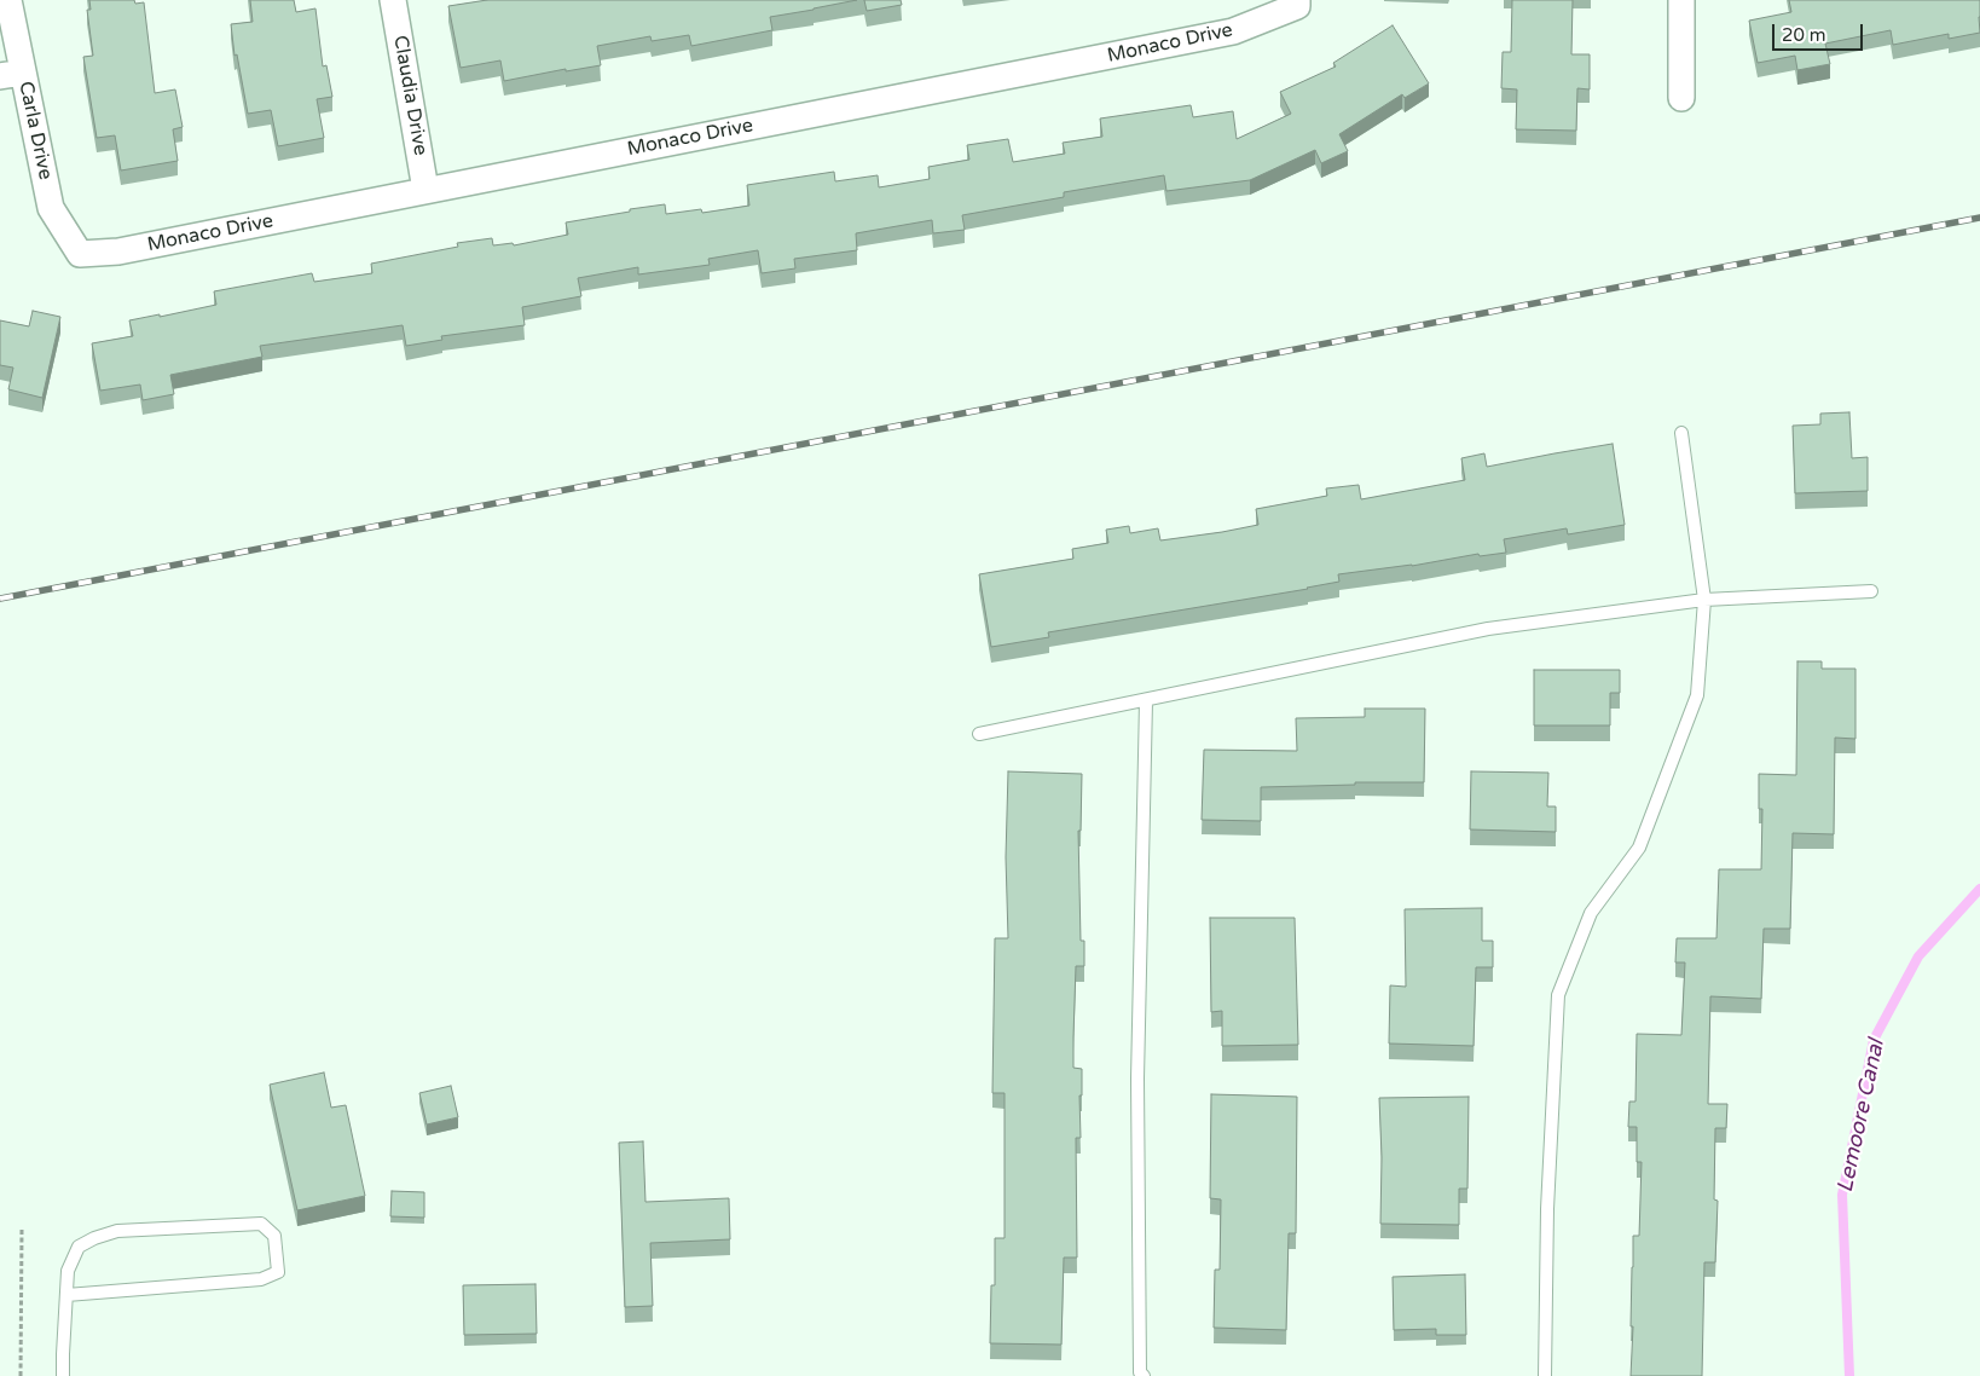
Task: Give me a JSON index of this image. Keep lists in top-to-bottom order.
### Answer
{
  "streets": {
    "street": ["Monaco Drive", "Claudia Drive", "Carla Drive"]
  },
  "crossings": [
    ["Monaco Drive", "Claudia Drive"],
    ["Monaco Drive", "Carla Drive"]
  ],
  "water": ["Lemoore Canal"],
  "scale_bar": "20 m"
}
